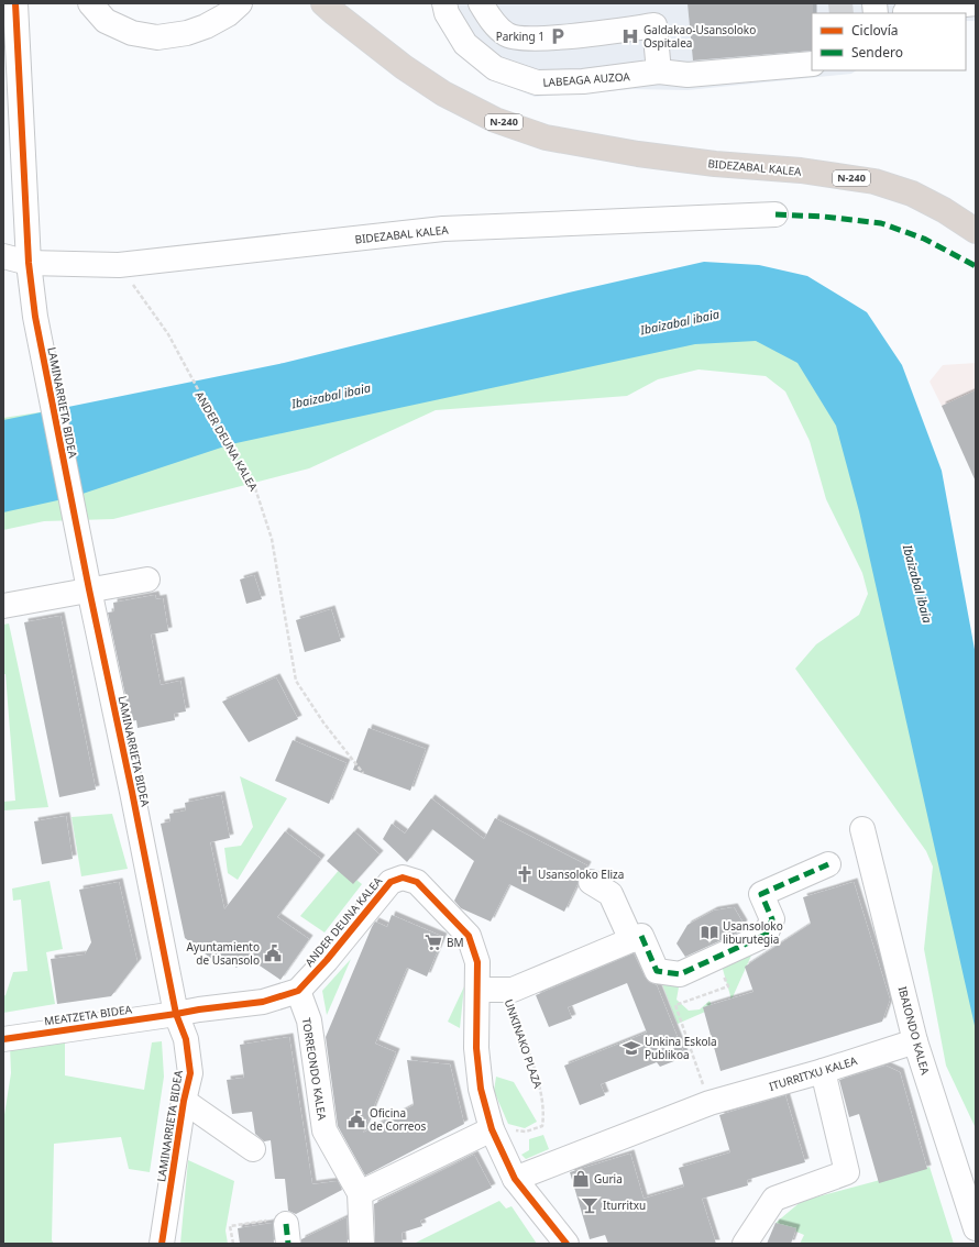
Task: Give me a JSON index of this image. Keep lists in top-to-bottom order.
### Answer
{
  "streets": {
    "highway": ["N-240", "BIDEZABAL KALEA"],
    "street": [
      "LABEAGA AUZOA",
      "LAMINARRIETA BIDEA",
      "ANDER DEUNA KALEA",
      "MEATZETA BIDEA",
      "IBAIONDO KALEA",
      "UNKINAKO PLAZA",
      "TORREONDO KALEA",
      "ITURRITXU KALEA"
    ]
  },
  "crossings": [
    ["BIDEZABAL KALEA", "LAMINARRIETA BIDEA"],
    ["BIDEZABAL KALEA", "ANDER DEUNA KALEA"],
    ["LAMINARRIETA BIDEA", "MEATZETA BIDEA"],
    ["ANDER DEUNA KALEA", "UNKINAKO PLAZA"],
    ["ANDER DEUNA KALEA", "TORREONDO KALEA"],
    ["ANDER DEUNA KALEA", "ITURRITXU KALEA"],
    ["IBAIONDO KALEA", "ITURRITXU KALEA"]
  ],
  "water": ["Ibaizabal ibaia"],
  "places": {
    "parking": ["Parking 1"],
    "hospital": ["Galdakao-Usansoloko Ospitalea"],
    "church": ["Usansoloko Eliza"],
    "library": ["Usansoloko liburutegia"],
    "supermarket": ["BM"],
    "public building": ["Ayuntamiento de Usansolo", "Oficina de Correos"],
    "school or university": ["Unkina Eskola Publikoa"],
    "shop": ["Guria"],
    "bar": ["Iturritxu"]
  },
  "legend": ["Ciclovía", "Sendero"]
}
